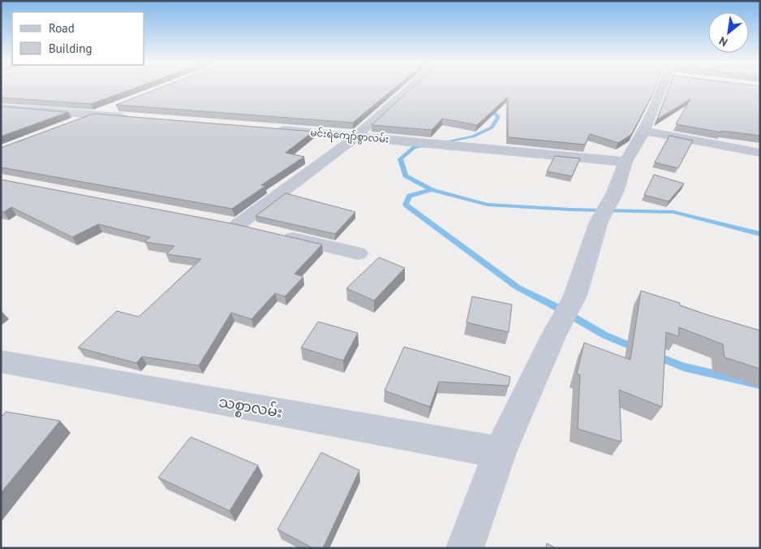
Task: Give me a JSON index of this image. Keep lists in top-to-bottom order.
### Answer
{
  "streets": {
    "street": ["မင်းရဲကျော်စွာလမ်း", "သစ္စာလမ်း"]
  },
  "legend": ["Road", "Building"],
  "north": "bottom left"
}
